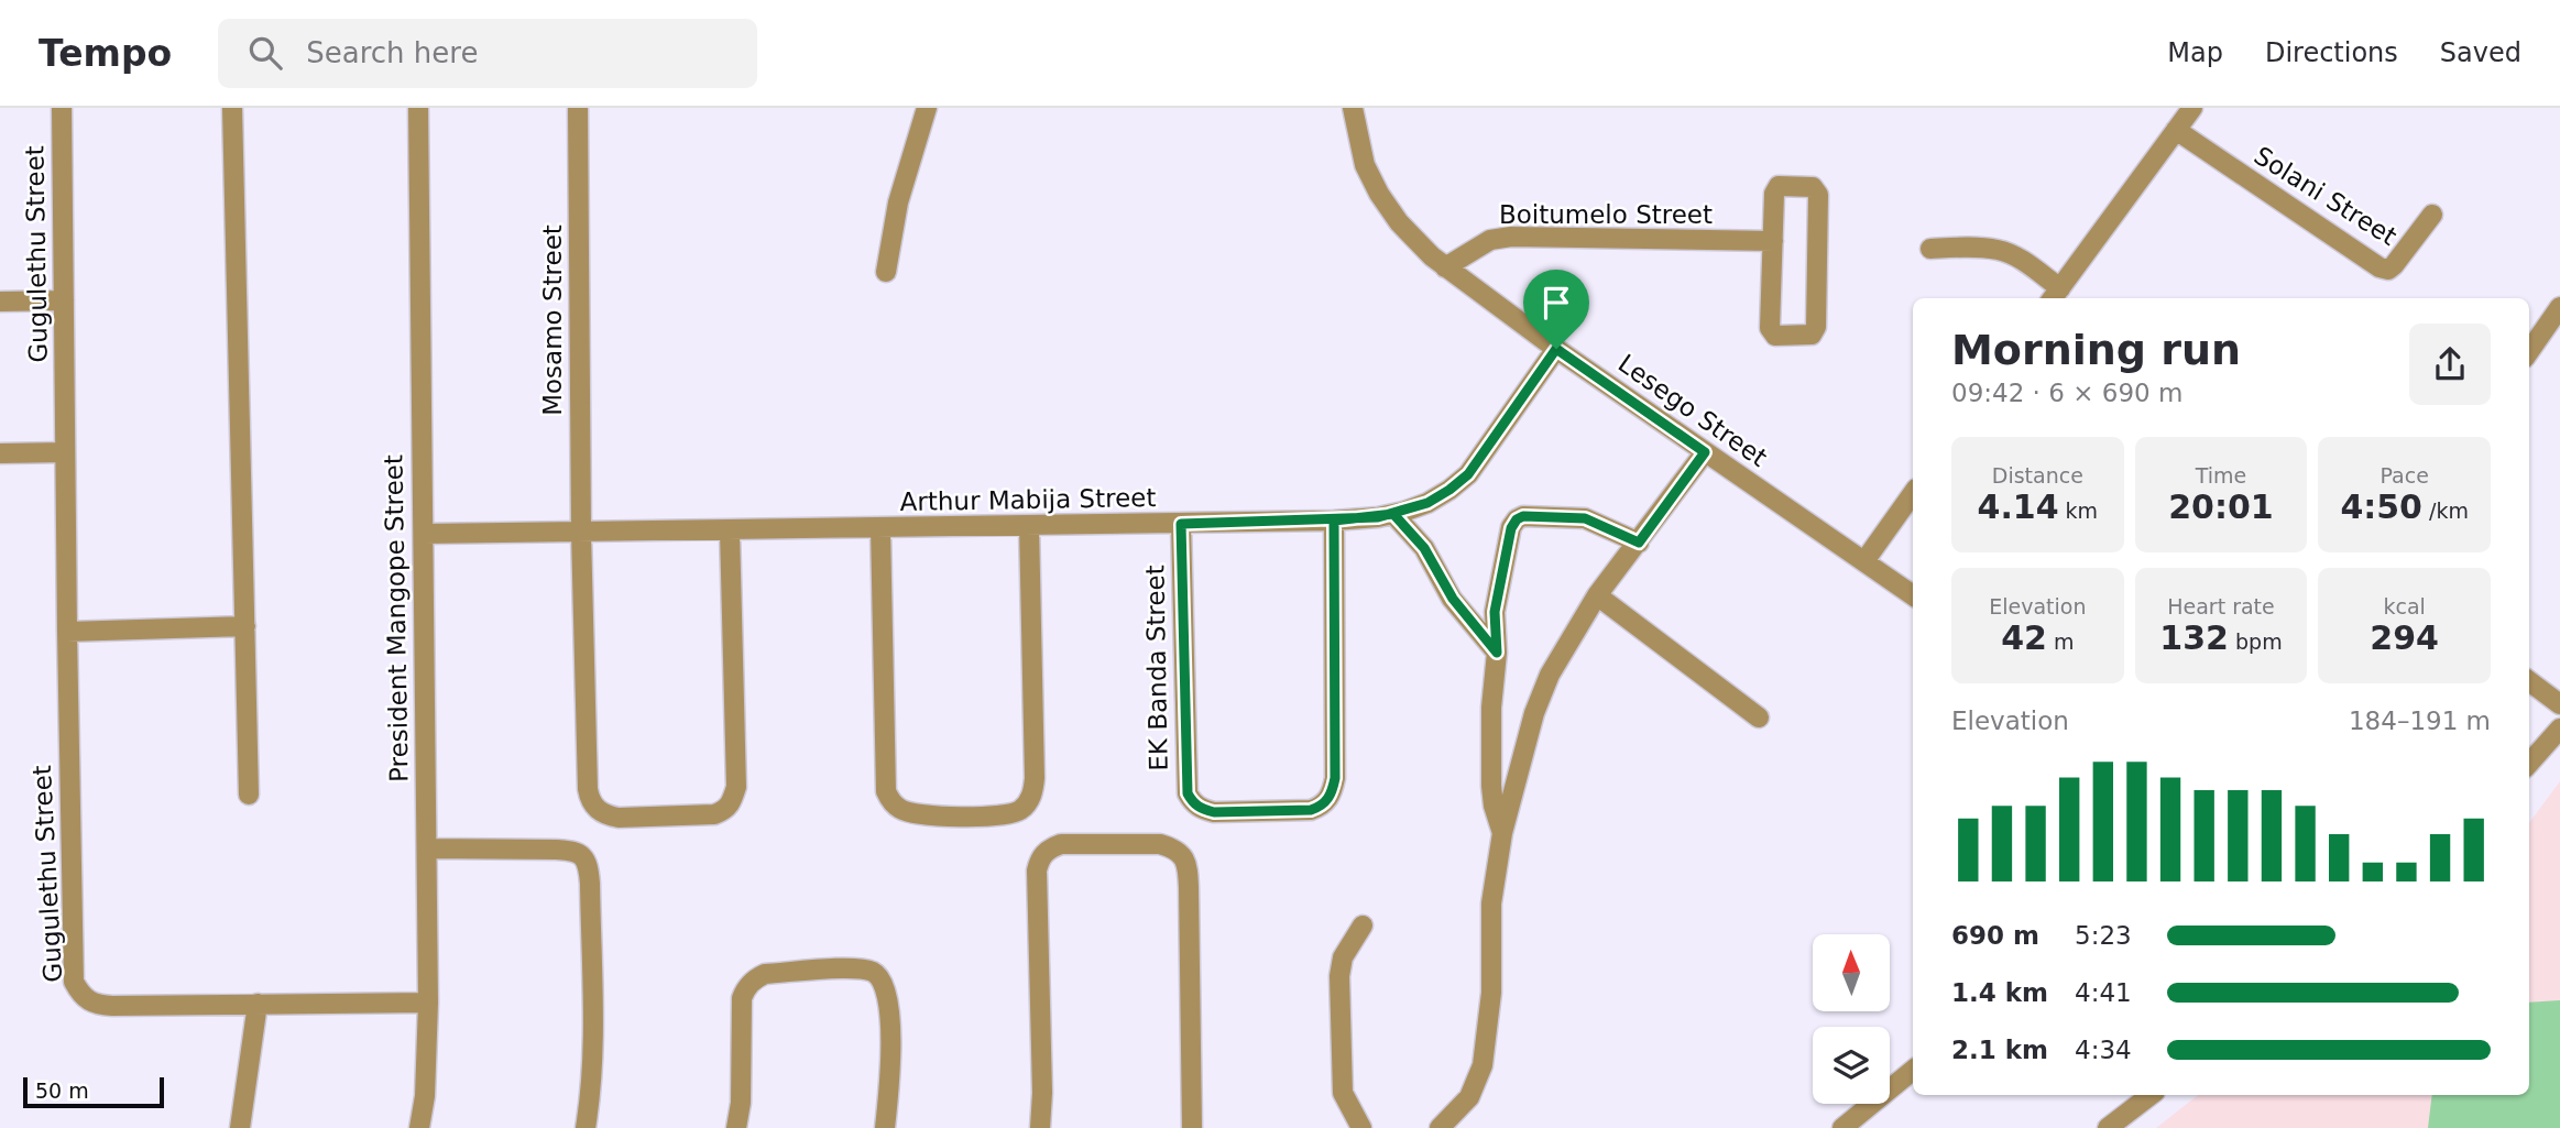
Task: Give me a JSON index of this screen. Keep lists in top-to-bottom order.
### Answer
{
  "streets": {
    "street": [
      "Solani Street",
      "Boitumelo Street",
      "Gugulethu Street",
      "Mosamo Street",
      "Lesego Street",
      "Arthur Mabija Street",
      "President Mangope Street",
      "EK Banda Street"
    ]
  },
  "crossings": [
    ["Boitumelo Street", "Lesego Street"],
    ["Gugulethu Street", "President Mangope Street"],
    ["Mosamo Street", "Arthur Mabija Street"],
    ["Lesego Street", "Arthur Mabija Street"],
    ["Arthur Mabija Street", "President Mangope Street"],
    ["Arthur Mabija Street", "EK Banda Street"]
  ],
  "scale_bar": "50 m",
  "north": "top",
  "page": {
    "header": "Tempo",
    "search": "Search here",
    "nav": ["Map", "Directions", "Saved"],
    "heading": ["Morning run", "09:42 · 6 × 690 m"],
    "stats": [
      ["Distance", "4.14 km"],
      ["Time", "20:01"],
      ["Pace", "4:50 /km"],
      ["Elevation", "42 m"],
      ["Heart rate", "132 bpm"],
      ["kcal", "294"]
    ],
    "chart": ["Elevation", "184–191 m"],
    "list": [
      {
        "name": "690 m",
        "note": "5:23"
      },
      {
        "name": "1.4 km",
        "note": "4:41"
      },
      {
        "name": "2.1 km",
        "note": "4:34"
      }
    ],
    "scale": "50 m"
  }
}
